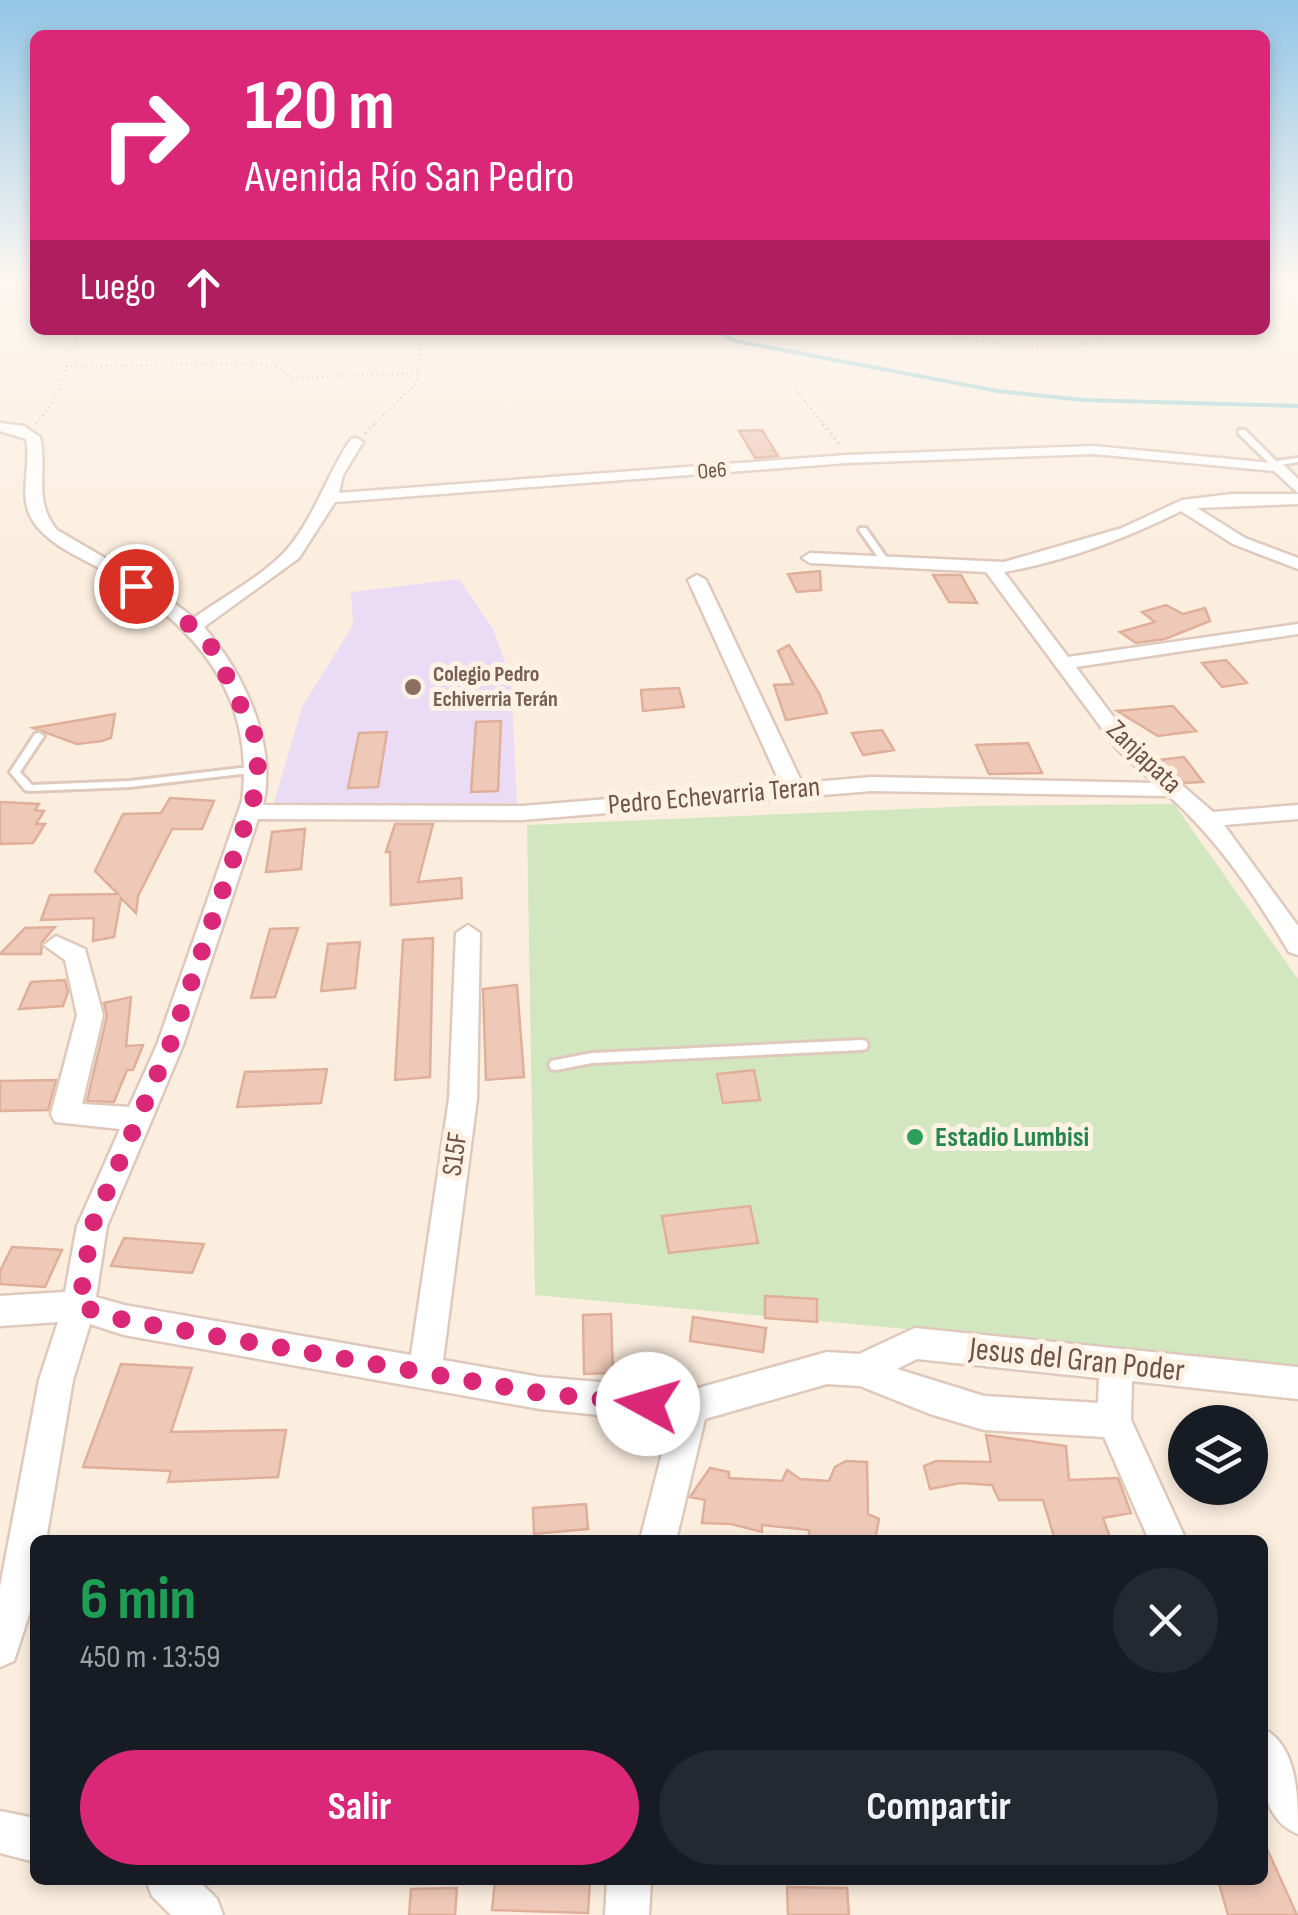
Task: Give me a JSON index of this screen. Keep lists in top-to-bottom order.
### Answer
{
  "streets": {
    "street": [
      "Oe6",
      "Zanjapata",
      "Pedro Echevarria Teran",
      "S15F",
      "Jesus del Gran Poder"
    ]
  },
  "crossings": [
    ["Zanjapata", "Pedro Echevarria Teran"],
    ["S15F", "Jesus del Gran Poder"]
  ],
  "places": ["Colegio Pedro Echiverria Terán", "Estadio Lumbisi"],
  "page": {
    "turn": ["120 m", "Avenida Río San Pedro"],
    "then": "Luego",
    "heading": ["6 min", "450 m · 13:59"],
    "buttons": ["Salir", "Compartir"]
  }
}
